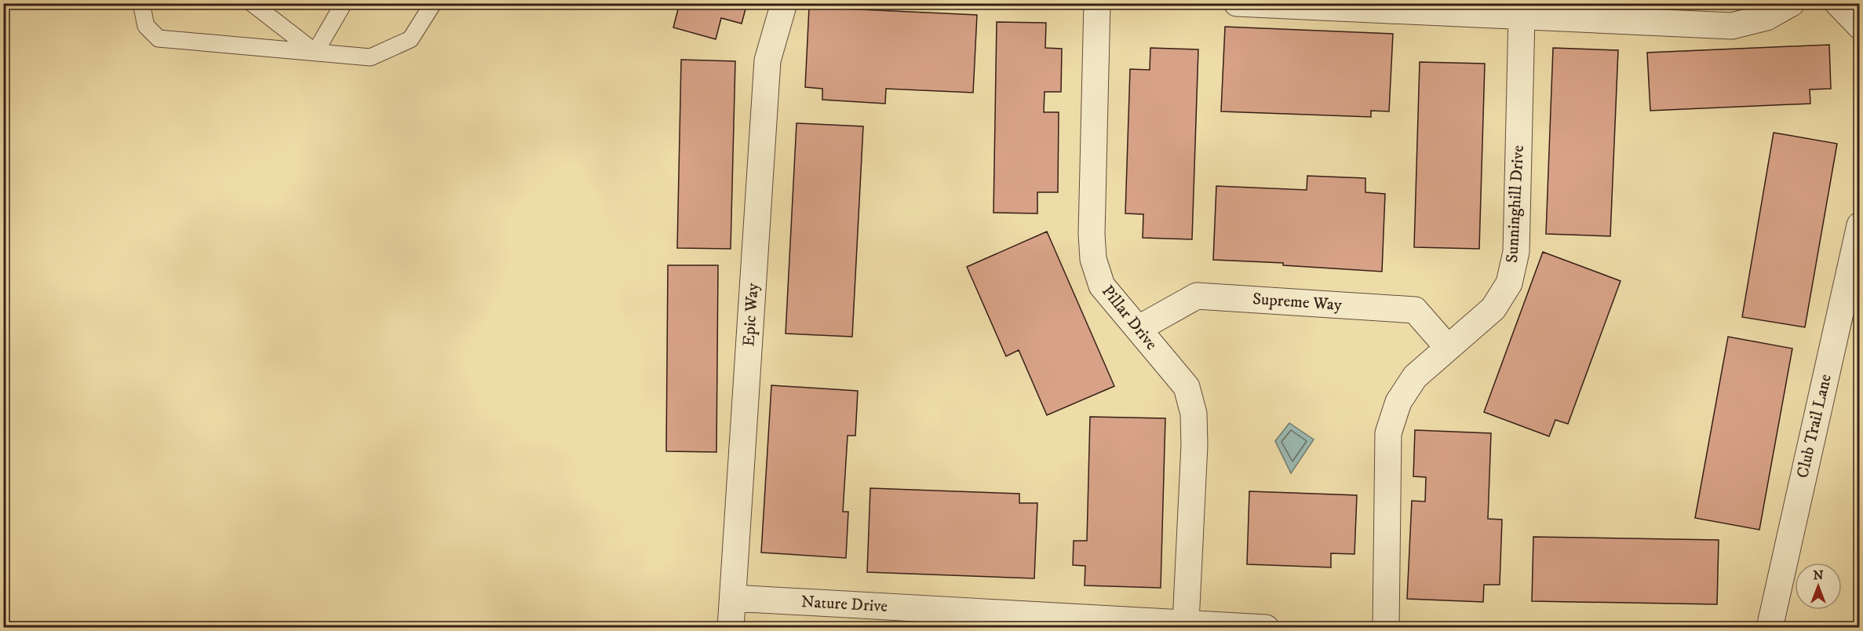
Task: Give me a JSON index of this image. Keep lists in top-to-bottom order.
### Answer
{
  "streets": {
    "street": [
      "Sunninghill Drive",
      "Supreme Way",
      "Epic Way",
      "Pillar Drive",
      "Club Trail Lane",
      "Nature Drive"
    ]
  },
  "crossings": [
    ["Sunninghill Drive", "Supreme Way"],
    ["Supreme Way", "Pillar Drive"],
    ["Epic Way", "Nature Drive"],
    ["Pillar Drive", "Nature Drive"]
  ],
  "north": "top"
}
